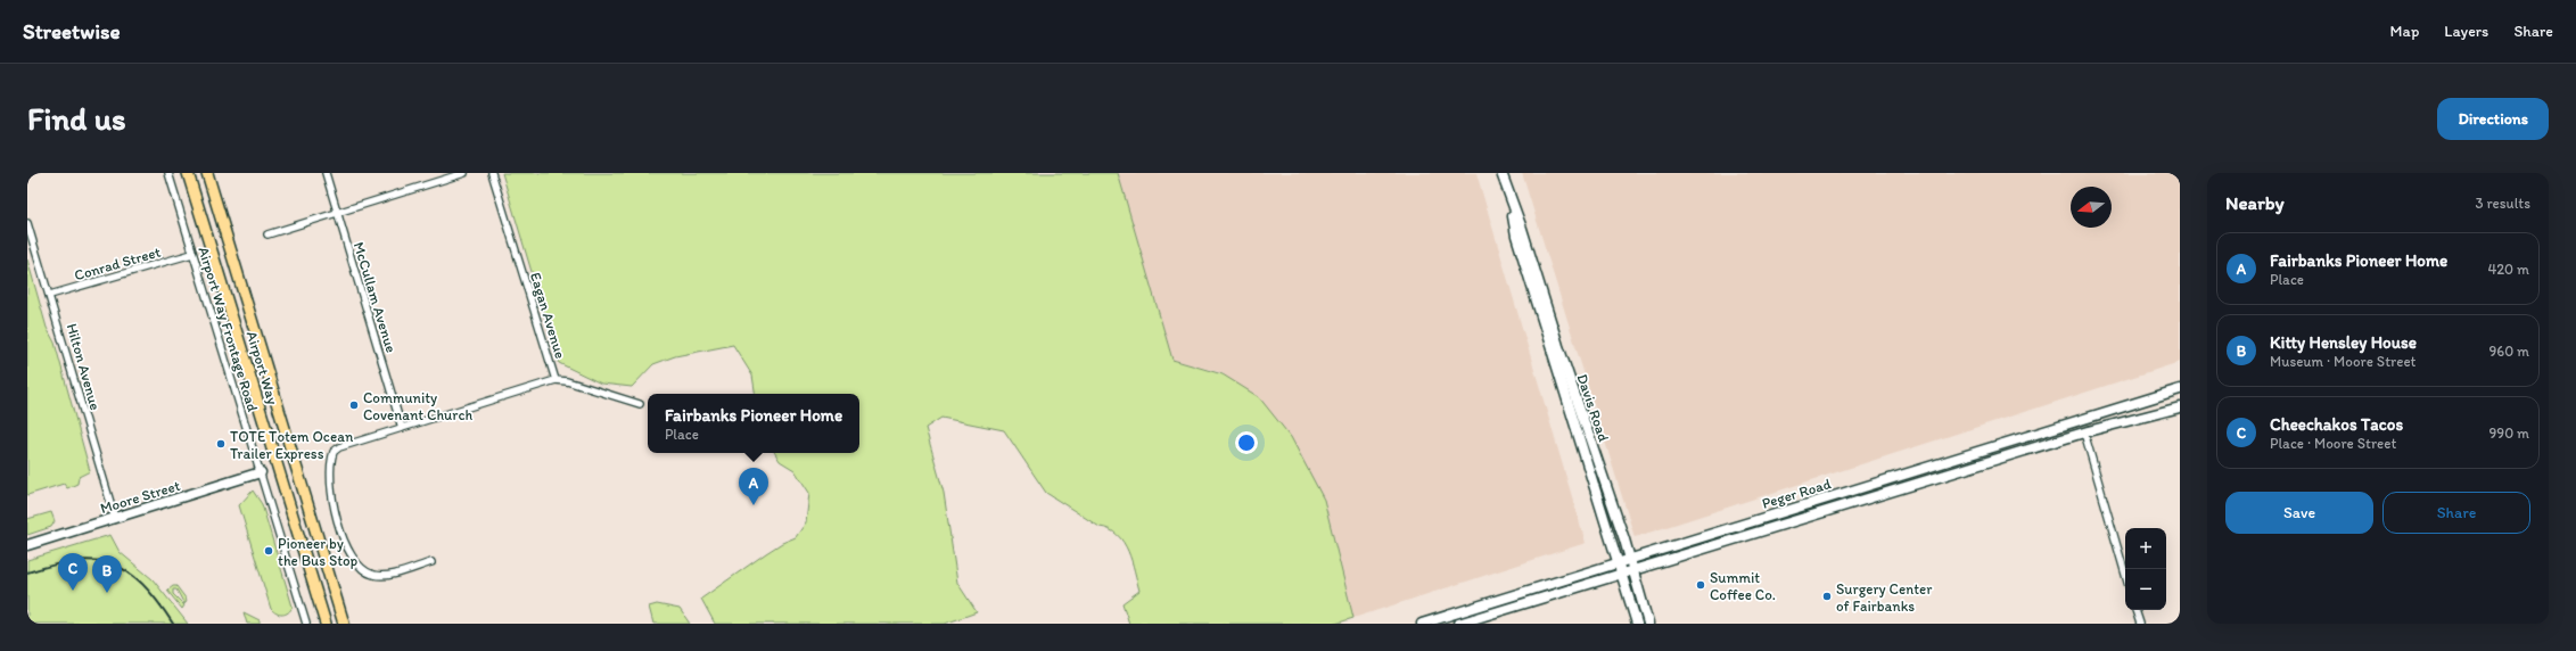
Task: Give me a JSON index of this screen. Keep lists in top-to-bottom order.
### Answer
{
  "streets": {
    "main road": [
      "Airport Way",
      "Davis Road",
      "Peger Road",
      "Moore Street"
    ],
    "street": [
      "Conrad Street",
      "McCullam Avenue",
      "Eagan Avenue",
      "Airport Way Frontage Road",
      "Hilton Avenue"
    ]
  },
  "crossings": [
    ["Conrad Street", "Airport Way Frontage Road"],
    ["Conrad Street", "Hilton Avenue"],
    ["Airport Way Frontage Road", "Moore Street"],
    ["Hilton Avenue", "Moore Street"],
    ["Davis Road", "Peger Road"]
  ],
  "places": [
    "Community Covenant Church",
    "TOTE Totem Ocean Trailer Express",
    "Pioneer by the Bus Stop",
    "Summit Coffee Co.",
    "Surgery Center of Fairbanks"
  ],
  "north": "left",
  "page": {
    "header": "Streetwise",
    "nav": ["Map", "Layers", "Share"],
    "buttons": [
      "Directions",
      ["Save", "Share"]
    ],
    "title": "Find us",
    "heading": ["Nearby", "3 results"],
    "list": [
      {
        "mark": "A",
        "name": "Fairbanks Pioneer Home",
        "note": "Place",
        "value": "420 m"
      },
      {
        "mark": "B",
        "name": "Kitty Hensley House",
        "note": "Museum · Moore Street",
        "value": "960 m"
      },
      {
        "mark": "C",
        "name": "Cheechakos Tacos",
        "note": "Place · Moore Street",
        "value": "990 m"
      }
    ],
    "popup": ["Fairbanks Pioneer Home", "Place"],
    "pins": ["A", "C", "B"],
    "map_buttons": ["+", "−"]
  }
}
